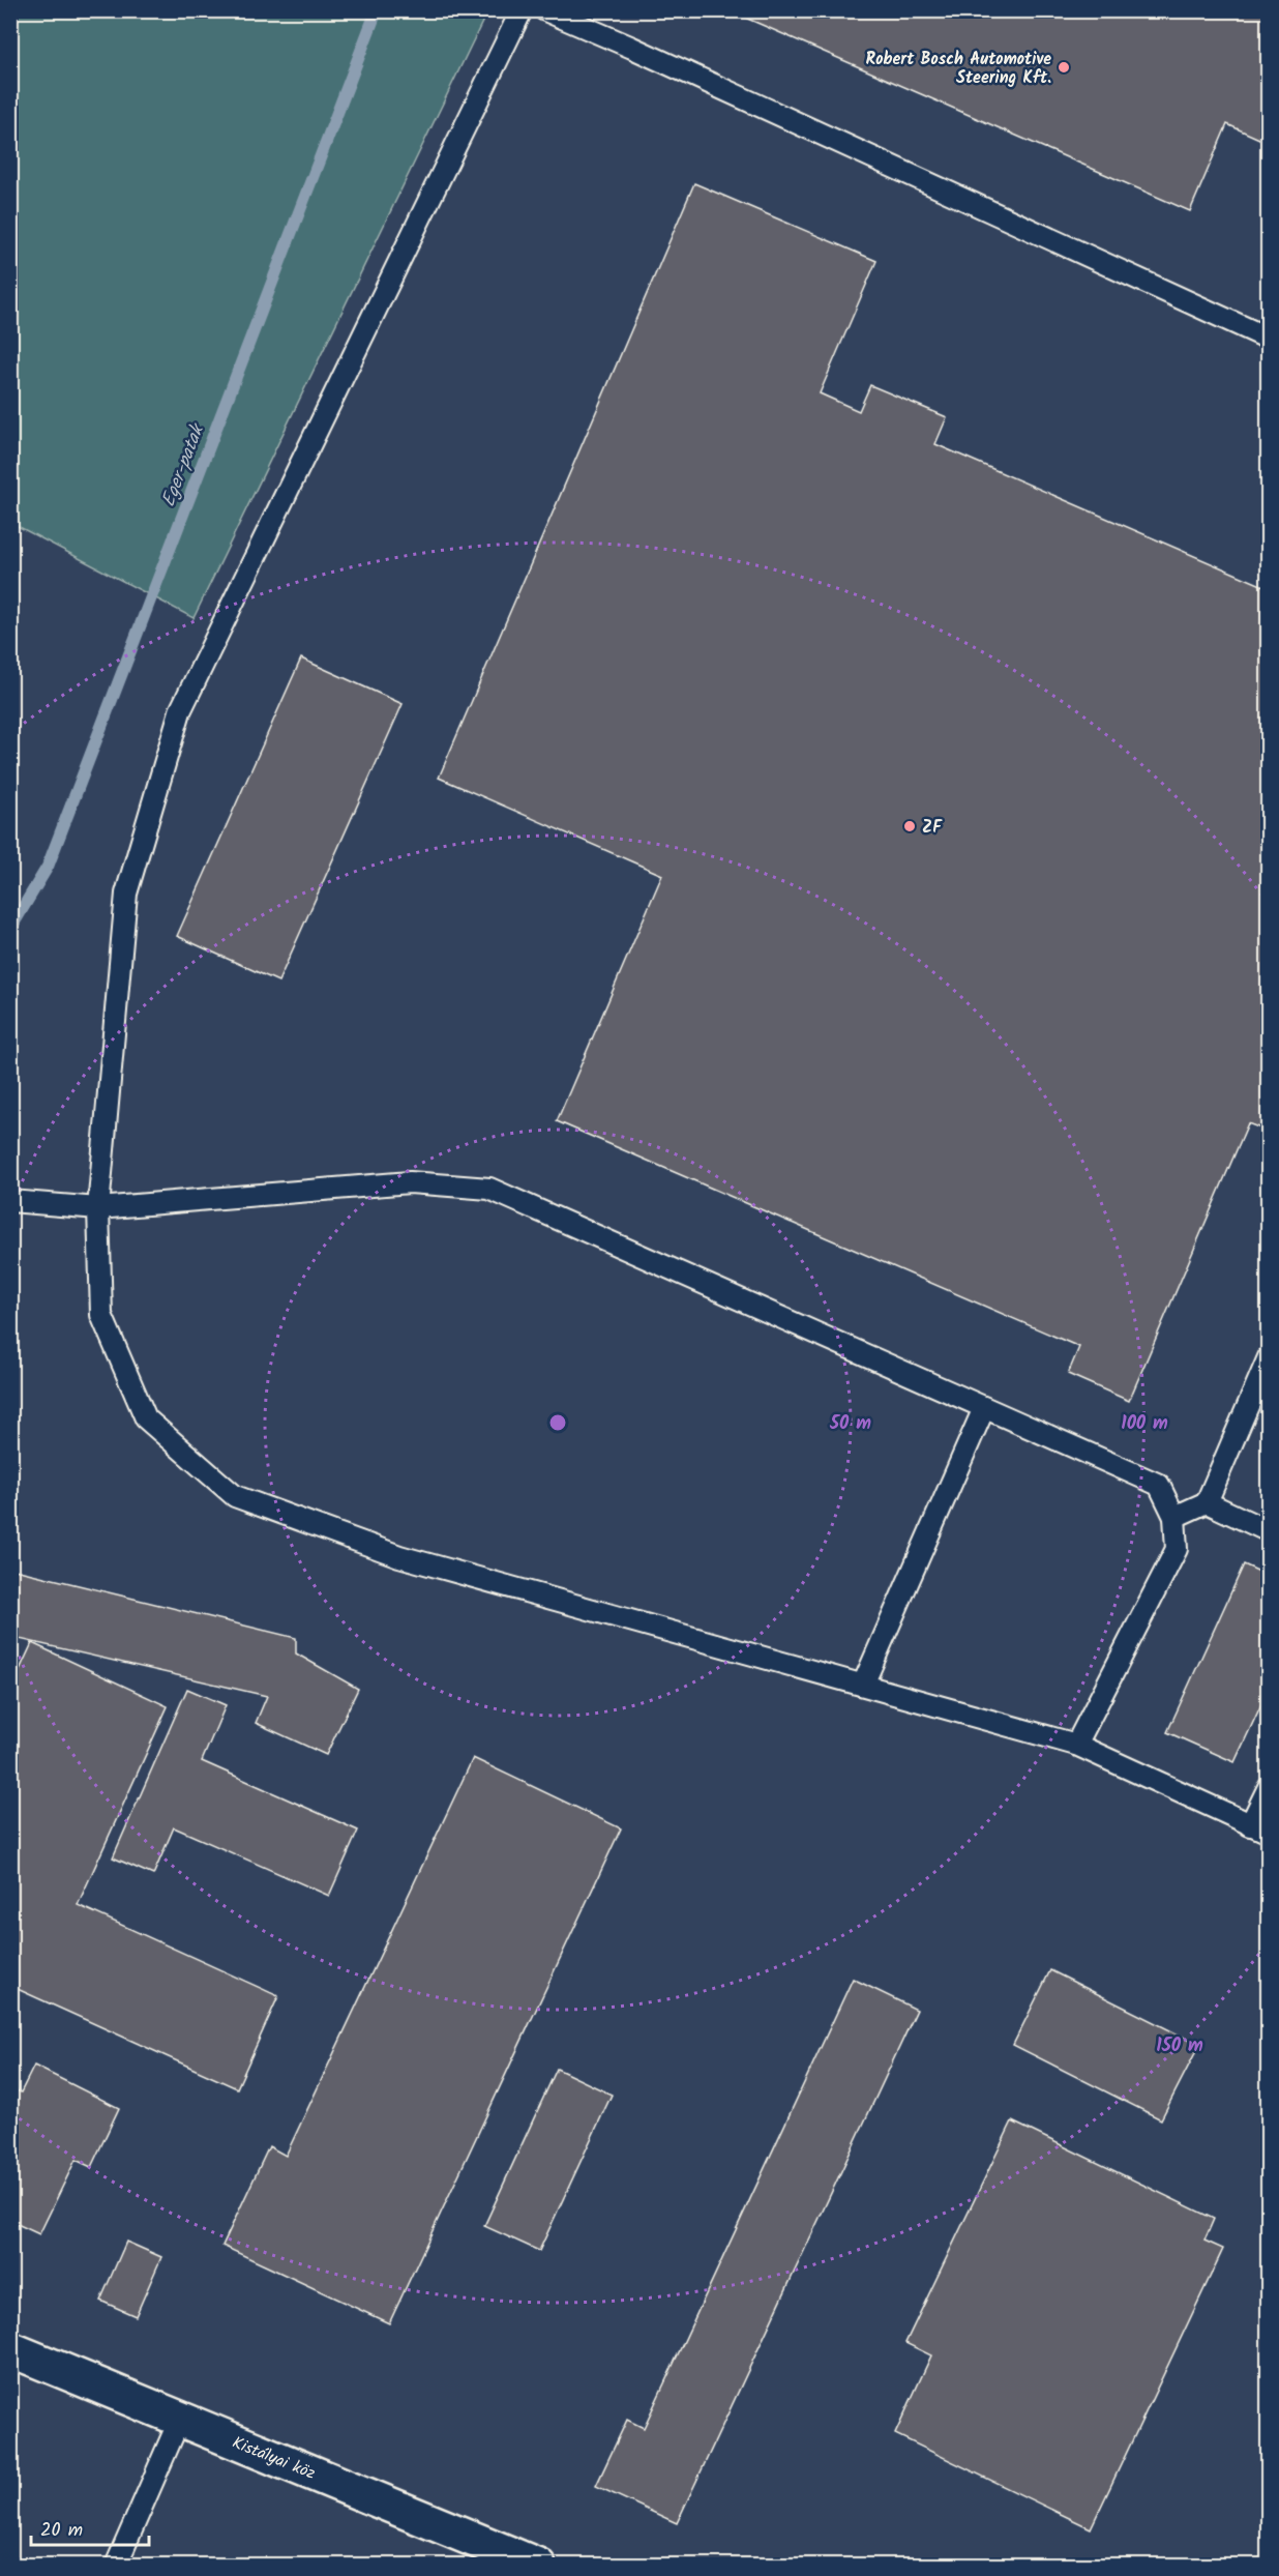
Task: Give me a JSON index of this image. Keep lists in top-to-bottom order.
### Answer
{
  "streets": {
    "street": ["Kistályai köz"]
  },
  "water": ["Eger-patak"],
  "places": ["Robert Bosch Automotive Steering Kft.", "ZF"],
  "scale_bar": "20 m",
  "rings": ["50 m", "100 m", "150 m"]
}
